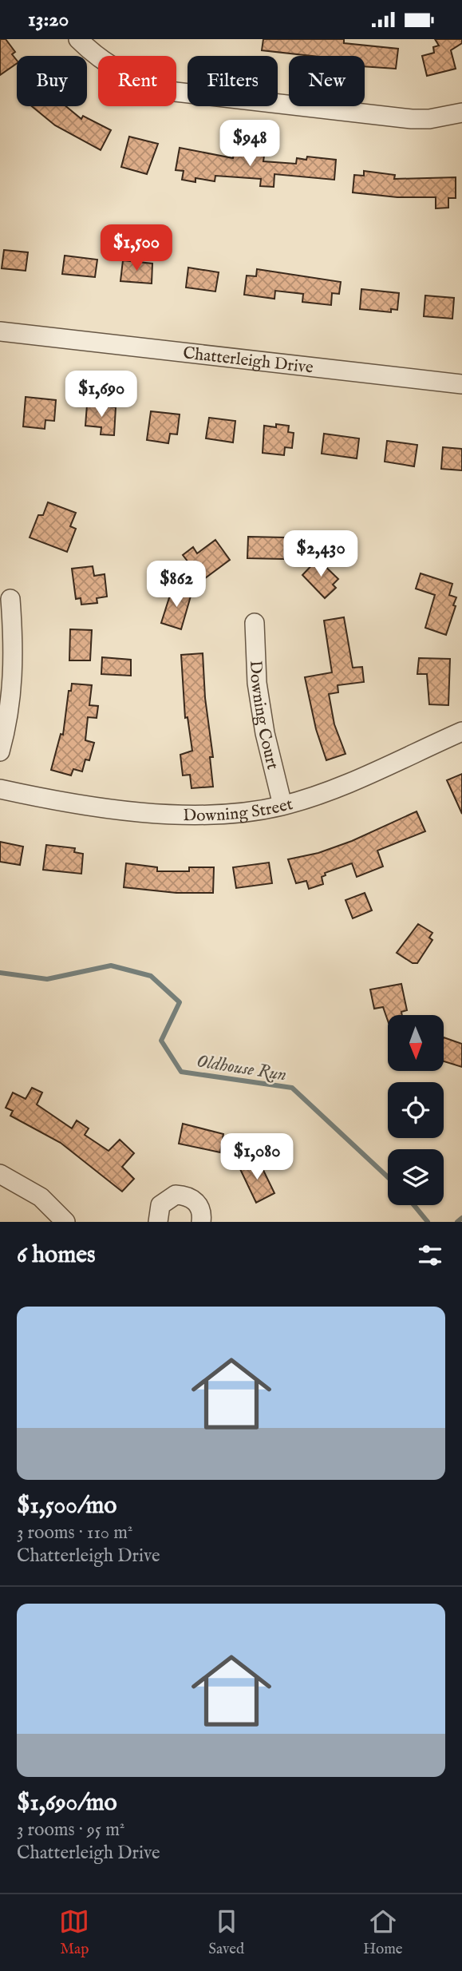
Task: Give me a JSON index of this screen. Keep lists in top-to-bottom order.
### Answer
{
  "streets": {
    "street": ["Chatterleigh Drive", "Downing Court", "Downing Street"]
  },
  "crossings": [
    ["Downing Court", "Downing Street"]
  ],
  "water": ["Oldhouse Run"],
  "north": "bottom",
  "page": {
    "status": "13:20",
    "chip": [
      "Buy",
      "Rent",
      "Filters",
      "New"
    ],
    "price": [
      "$948",
      "$1,500",
      "$1,690",
      "$2,430",
      "$862",
      "$1,080"
    ],
    "heading": "6 homes",
    "list": [
      {
        "name": "$1,500/mo",
        "note": "3 rooms · 110 m² · Chatterleigh Drive"
      },
      {
        "name": "$1,690/mo",
        "note": "3 rooms · 95 m² · Chatterleigh Drive"
      }
    ],
    "tabs": ["Map", "Saved", "Home"]
  }
}
